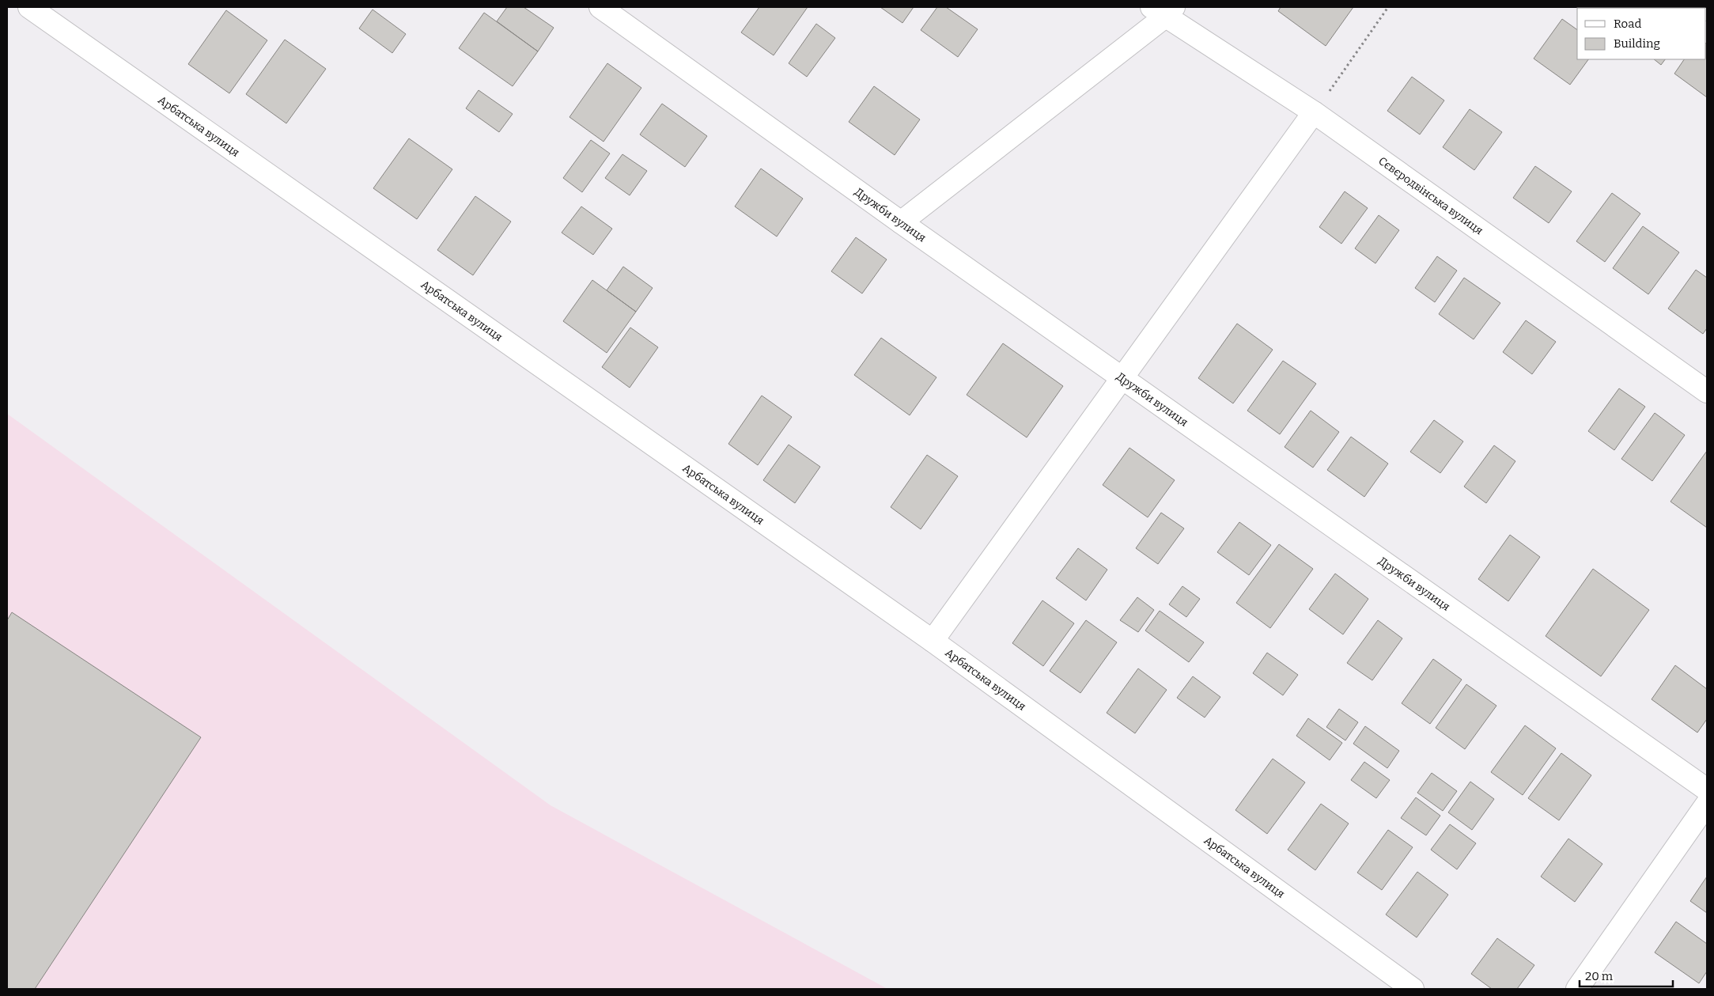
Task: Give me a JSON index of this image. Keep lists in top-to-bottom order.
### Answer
{
  "streets": {
    "street": ["Арбатська вулиця", "Сєвєродвінська вулиця", "Дружби вулиця"]
  },
  "legend": ["Road", "Building"],
  "scale_bar": "20 m"
}
